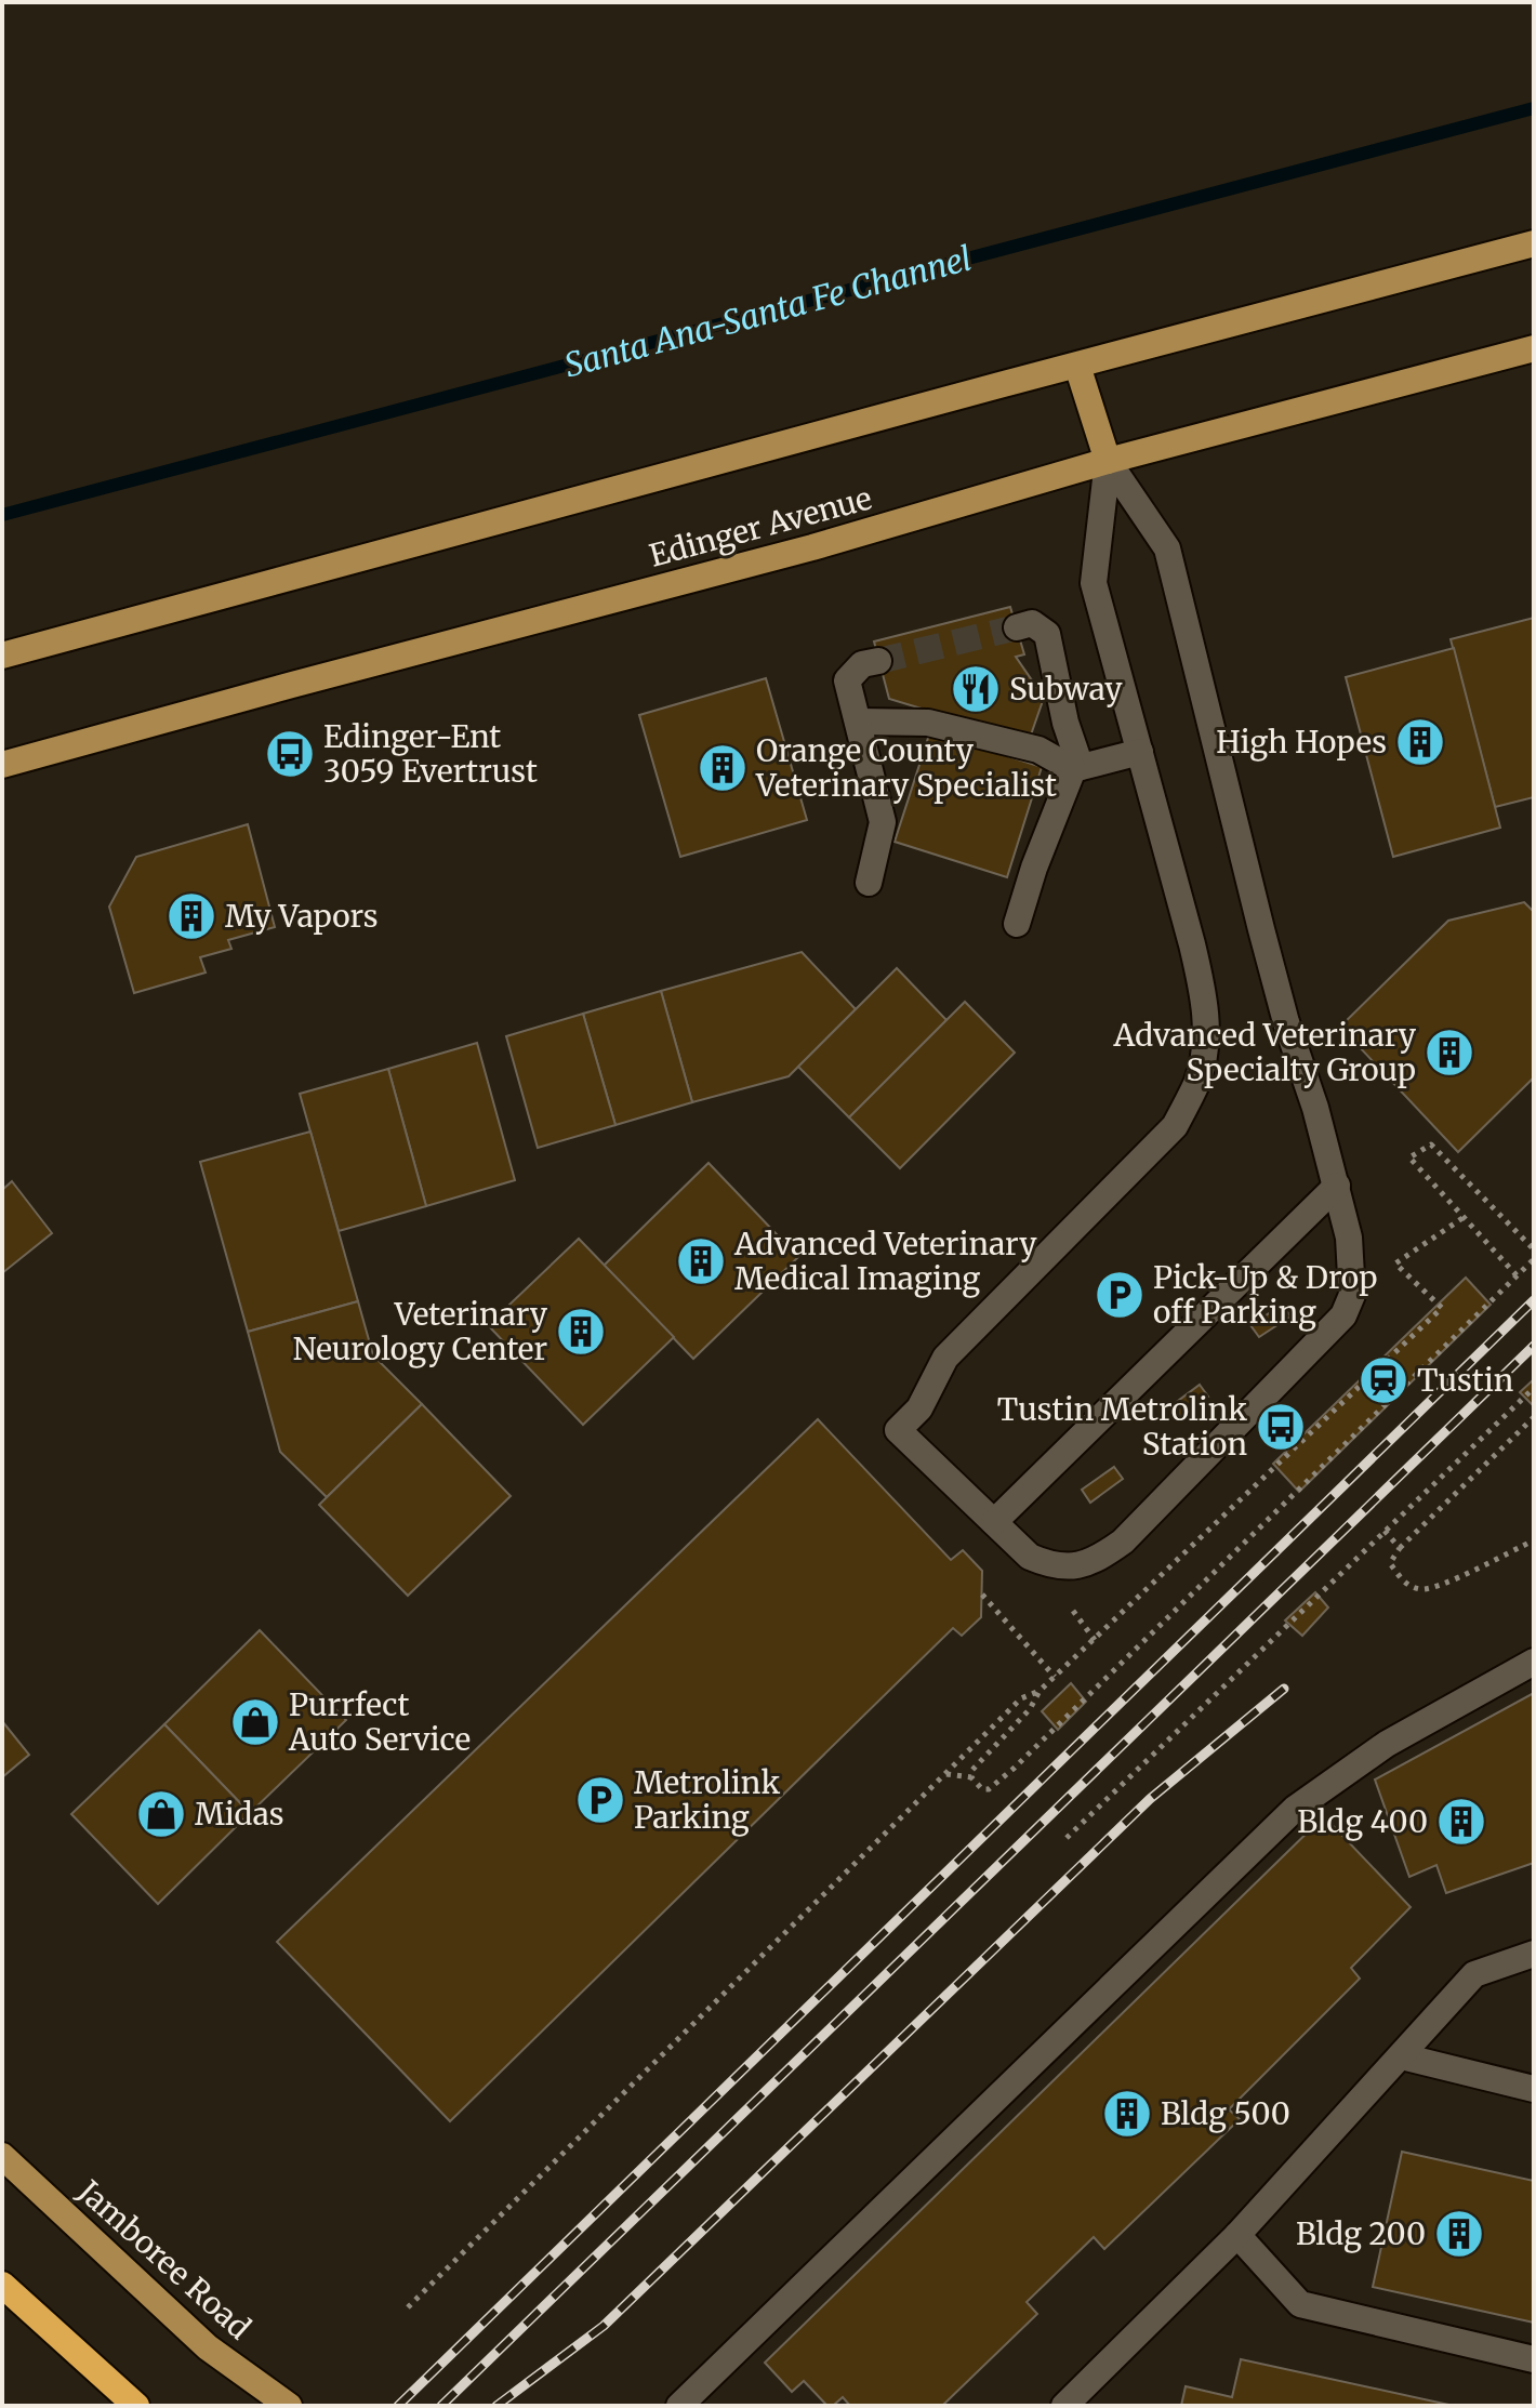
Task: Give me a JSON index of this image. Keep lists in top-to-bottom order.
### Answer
{
  "streets": {
    "main road": ["Edinger Avenue", "Jamboree Road"]
  },
  "water": ["Santa Ana-Santa Fe Channel"],
  "places": {
    "restaurant": ["Subway"],
    "building": [
      "High Hopes",
      "Orange County Veterinary Specialist",
      "My Vapors",
      "Advanced Veterinary Specialty Group",
      "Advanced Veterinary Medical Imaging",
      "Veterinary Neurology Center",
      "Bldg 400",
      "Bldg 500",
      "Bldg 200"
    ],
    "bus stop": ["Edinger-Ent 3059 Evertrust", "Tustin Metrolink Station"],
    "parking": ["Pick-Up & Drop off Parking", "Metrolink Parking"],
    "station": ["Tustin"],
    "shop": ["Purrfect Auto Service", "Midas"]
  }
}
